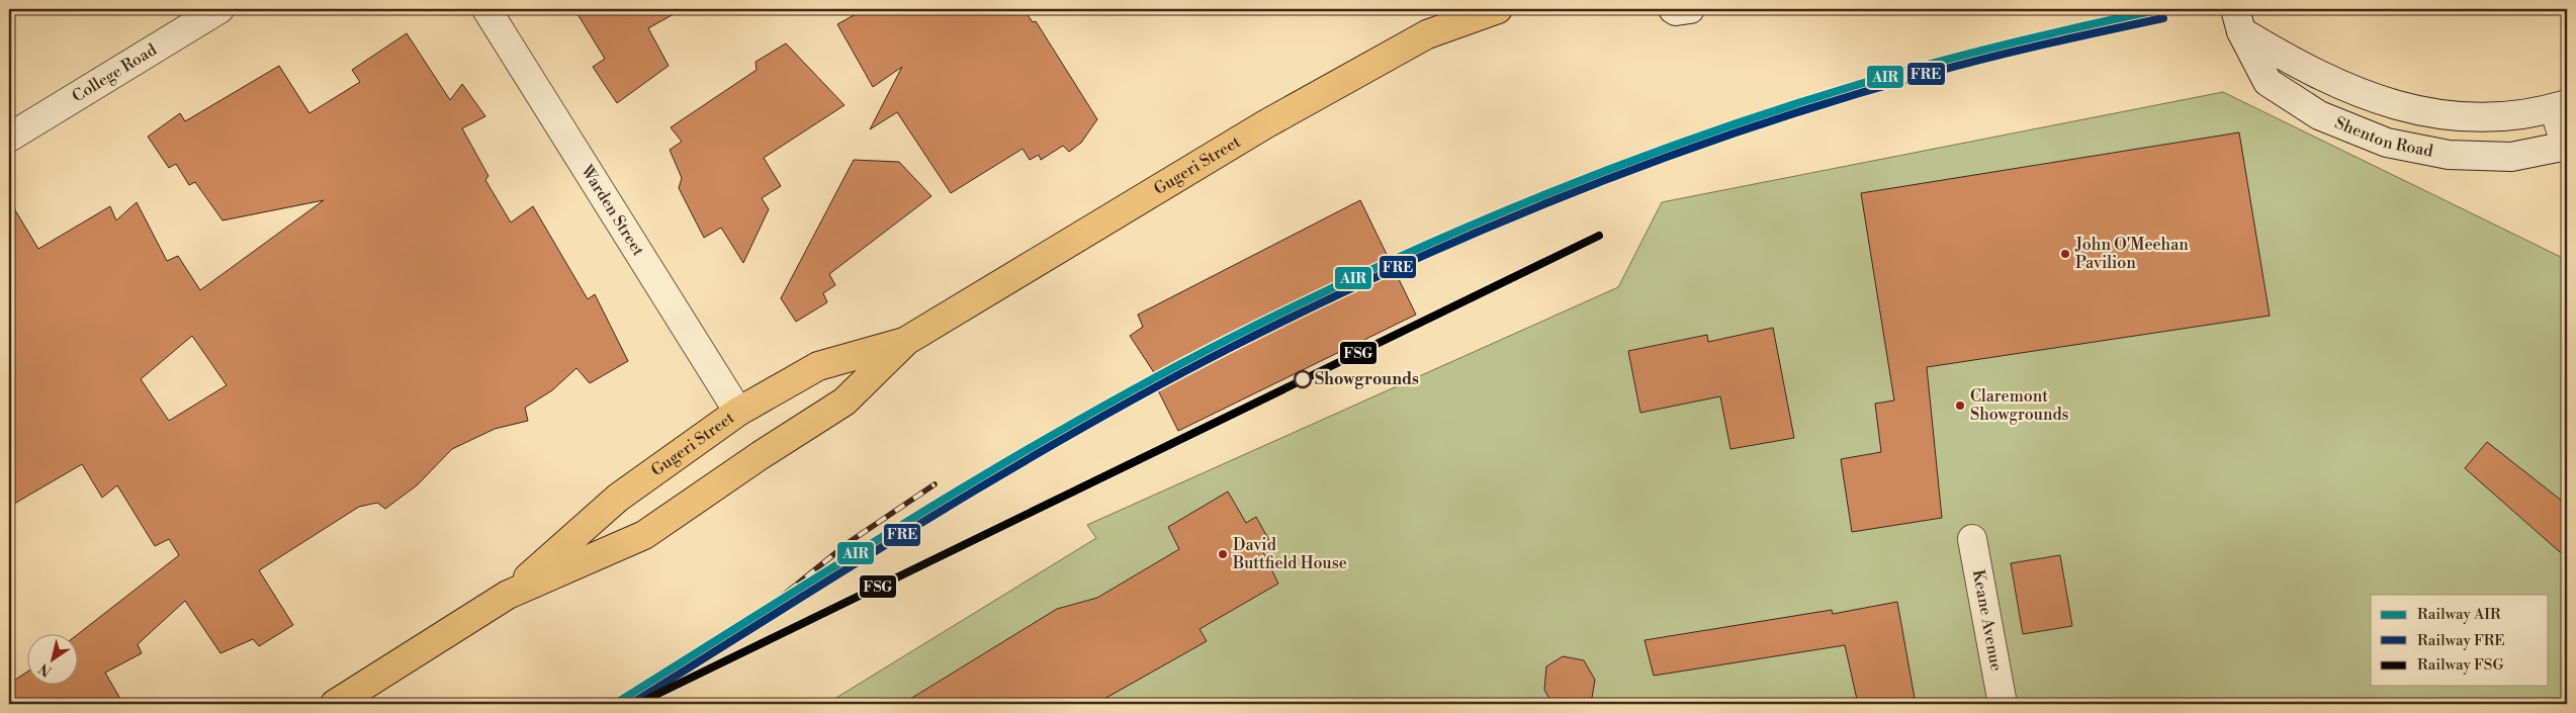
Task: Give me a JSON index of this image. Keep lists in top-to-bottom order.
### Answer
{
  "streets": {
    "main road": ["Gugeri Street"],
    "street": [
      "College Road",
      "Shenton Road",
      "Warden Street",
      "Keane Avenue"
    ]
  },
  "crossings": [
    ["Gugeri Street", "Warden Street"]
  ],
  "places": [
    "John O'Meehan Pavilion",
    "Showgrounds",
    "Claremont Showgrounds",
    "David Buttfield House"
  ],
  "lines": ["rail line AIR", "rail line FRE", "rail line FSG"],
  "legend": ["Railway AIR", "Railway FRE", "Railway FSG"],
  "north": "bottom left"
}
